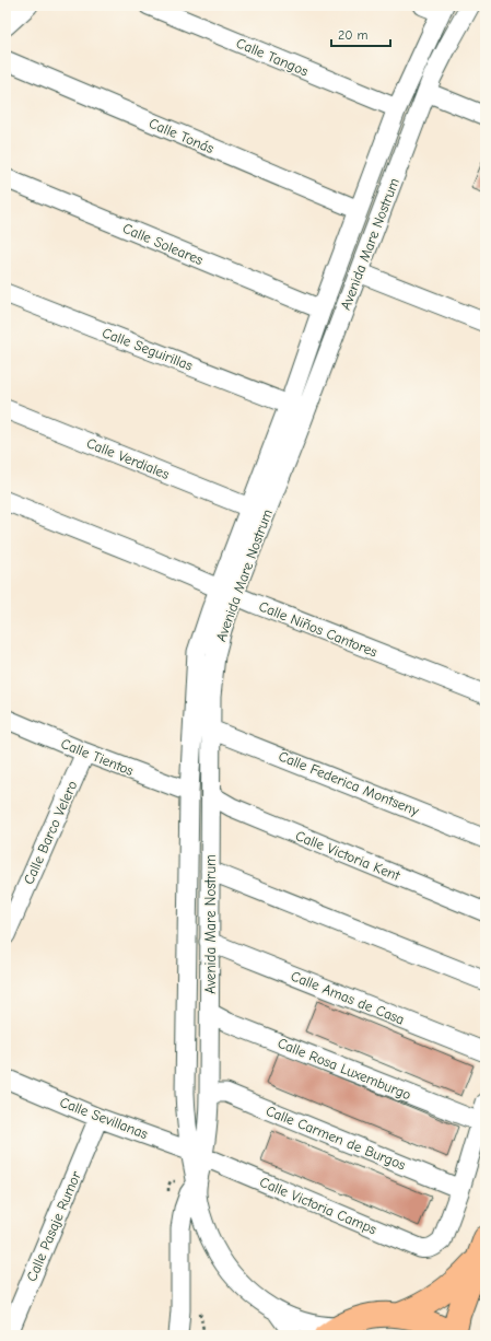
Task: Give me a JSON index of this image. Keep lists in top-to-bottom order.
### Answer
{
  "streets": {
    "street": [
      "Calle Tangos",
      "Calle Tonás",
      "Calle Soleares",
      "Avenida Mare Nostrum",
      "Calle Seguirillas",
      "Calle Verdiales",
      "Calle Niños Cantores",
      "Calle Tientos",
      "Calle Federica Montseny",
      "Calle Barco Velero",
      "Calle Victoria Kent",
      "Calle Amas de Casa",
      "Calle Rosa Luxemburgo",
      "Calle Sevillanas",
      "Calle Carmen de Burgos",
      "Calle Victoria Camps",
      "Calle Pasaje Rumor"
    ]
  },
  "crossings": [
    ["Calle Tangos", "Avenida Mare Nostrum"],
    ["Calle Tonás", "Avenida Mare Nostrum"],
    ["Calle Soleares", "Avenida Mare Nostrum"],
    ["Avenida Mare Nostrum", "Calle Seguirillas"],
    ["Avenida Mare Nostrum", "Calle Verdiales"],
    ["Avenida Mare Nostrum", "Calle Niños Cantores"],
    ["Avenida Mare Nostrum", "Calle Tientos"],
    ["Avenida Mare Nostrum", "Calle Federica Montseny"],
    ["Avenida Mare Nostrum", "Calle Victoria Kent"],
    ["Avenida Mare Nostrum", "Calle Amas de Casa"],
    ["Avenida Mare Nostrum", "Calle Rosa Luxemburgo"],
    ["Avenida Mare Nostrum", "Calle Sevillanas"],
    ["Avenida Mare Nostrum", "Calle Carmen de Burgos"],
    ["Avenida Mare Nostrum", "Calle Victoria Camps"],
    ["Calle Tientos", "Calle Barco Velero"],
    ["Calle Sevillanas", "Calle Victoria Camps"],
    ["Calle Sevillanas", "Calle Pasaje Rumor"],
    ["Calle Carmen de Burgos", "Calle Victoria Camps"]
  ],
  "scale_bar": "20 m"
}
